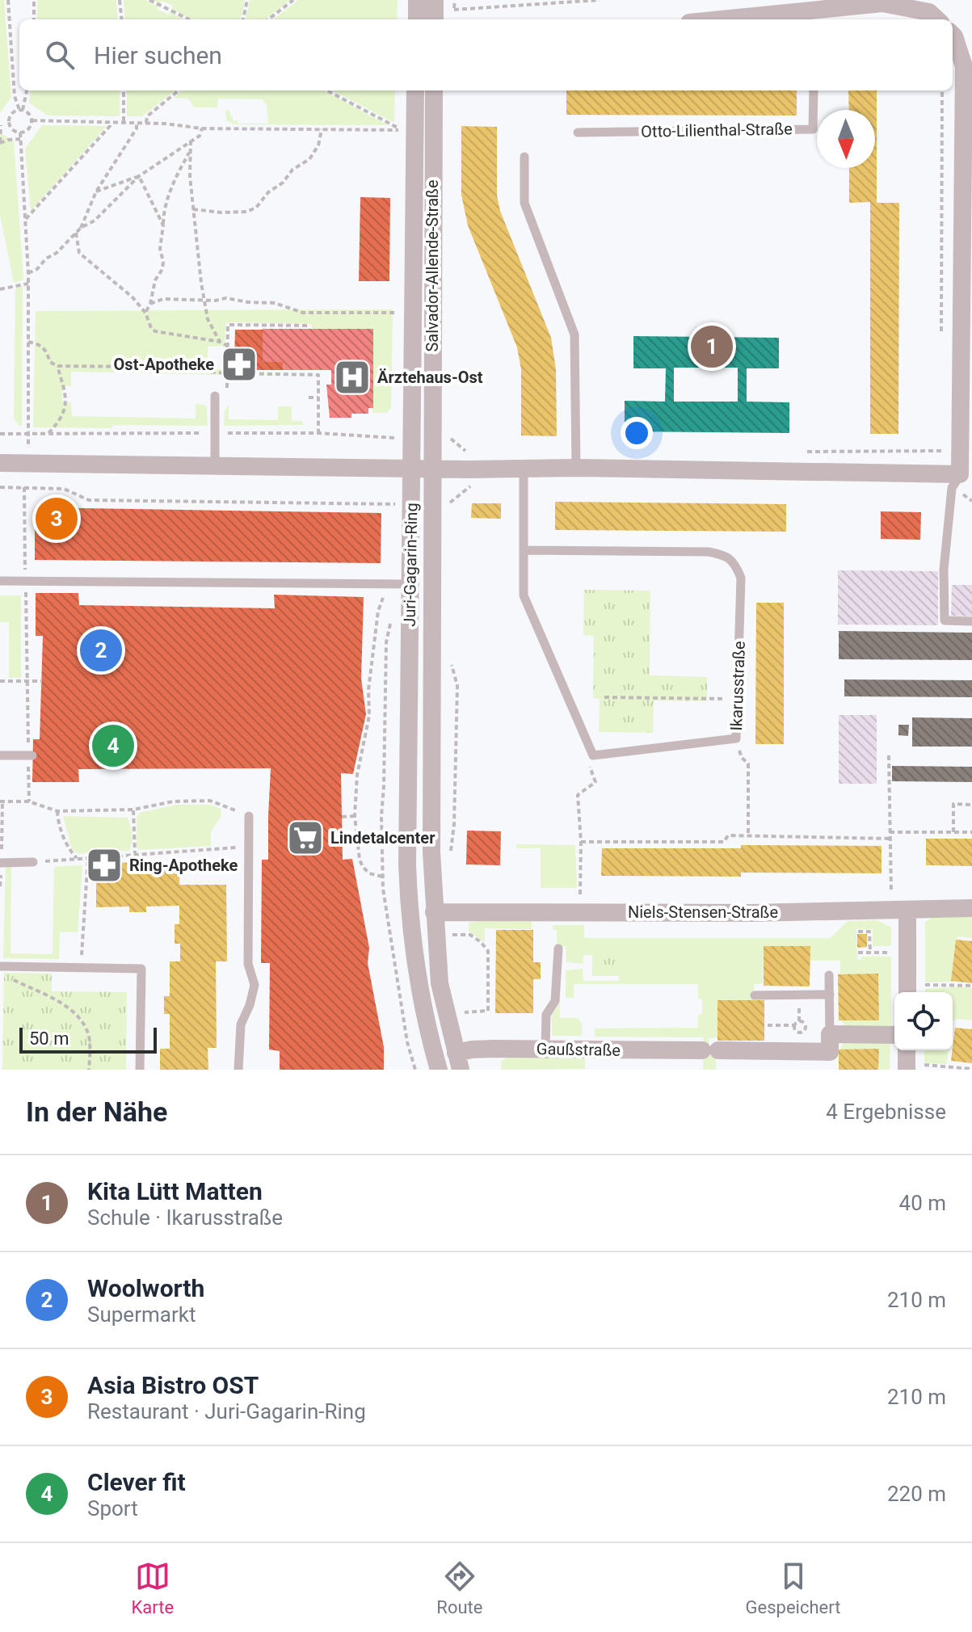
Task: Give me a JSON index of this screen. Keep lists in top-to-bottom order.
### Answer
{
  "streets": {
    "street": [
      "Salvador-Allende-Straße",
      "Juri-Gagarin-Ring",
      "Niels-Stensen-Straße",
      "Gaußstraße"
    ],
    "lane": ["Otto-Lilienthal-Straße", "Ikarusstraße"]
  },
  "crossings": [
    ["Salvador-Allende-Straße", "Juri-Gagarin-Ring"],
    ["Juri-Gagarin-Ring", "Niels-Stensen-Straße"],
    ["Juri-Gagarin-Ring", "Gaußstraße"]
  ],
  "places": {
    "pharmacy": ["Ost-Apotheke", "Ring-Apotheke"],
    "hospital": ["Ärztehaus-Ost"],
    "supermarket": ["Lindetalcenter"]
  },
  "scale_bar": "50 m",
  "north": "bottom",
  "page": {
    "search": "Hier suchen",
    "pins": [
      "1",
      "3",
      "2",
      "4"
    ],
    "scale": "50 m",
    "heading": ["In der Nähe", "4 Ergebnisse"],
    "list": [
      {
        "mark": "1",
        "name": "Kita Lütt Matten",
        "note": "Schule · Ikarusstraße",
        "value": "40 m"
      },
      {
        "mark": "2",
        "name": "Woolworth",
        "note": "Supermarkt",
        "value": "210 m"
      },
      {
        "mark": "3",
        "name": "Asia Bistro OST",
        "note": "Restaurant · Juri-Gagarin-Ring",
        "value": "210 m"
      },
      {
        "mark": "4",
        "name": "Clever fit",
        "note": "Sport",
        "value": "220 m"
      }
    ],
    "nav": ["Karte", "Route", "Gespeichert"]
  }
}
